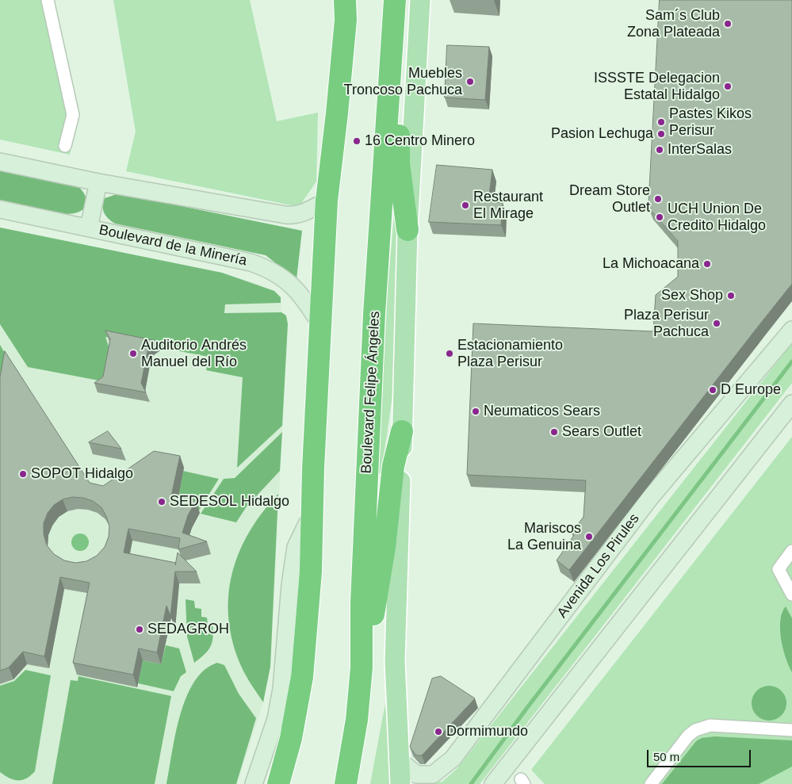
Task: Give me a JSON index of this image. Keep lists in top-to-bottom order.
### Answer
{
  "streets": {
    "highway": ["Boulevard Felipe Ángeles"],
    "street": ["Boulevard de la Minería", "Avenida Los Pirules"]
  },
  "places": [
    "Sam´s Club Zona Plateada",
    "Muebles Troncoso Pachuca",
    "ISSSTE Delegacion Estatal Hidalgo",
    "Pastes Kikos Perisur",
    "Pasion Lechuga",
    "16 Centro Minero",
    "InterSalas",
    "Dream Store Outlet",
    "Restaurant El Mirage",
    "UCH Union De Credito Hidalgo",
    "La Michoacana",
    "Sex Shop",
    "Plaza Perisur Pachuca",
    "Auditorio Andrés Manuel del Río",
    "Estacionamiento Plaza Perisur",
    "D Europe",
    "Neumaticos Sears",
    "Sears Outlet",
    "SOPOT Hidalgo",
    "SEDESOL Hidalgo",
    "Mariscos La Genuina",
    "SEDAGROH",
    "Dormimundo"
  ],
  "scale_bar": "50 m"
}
